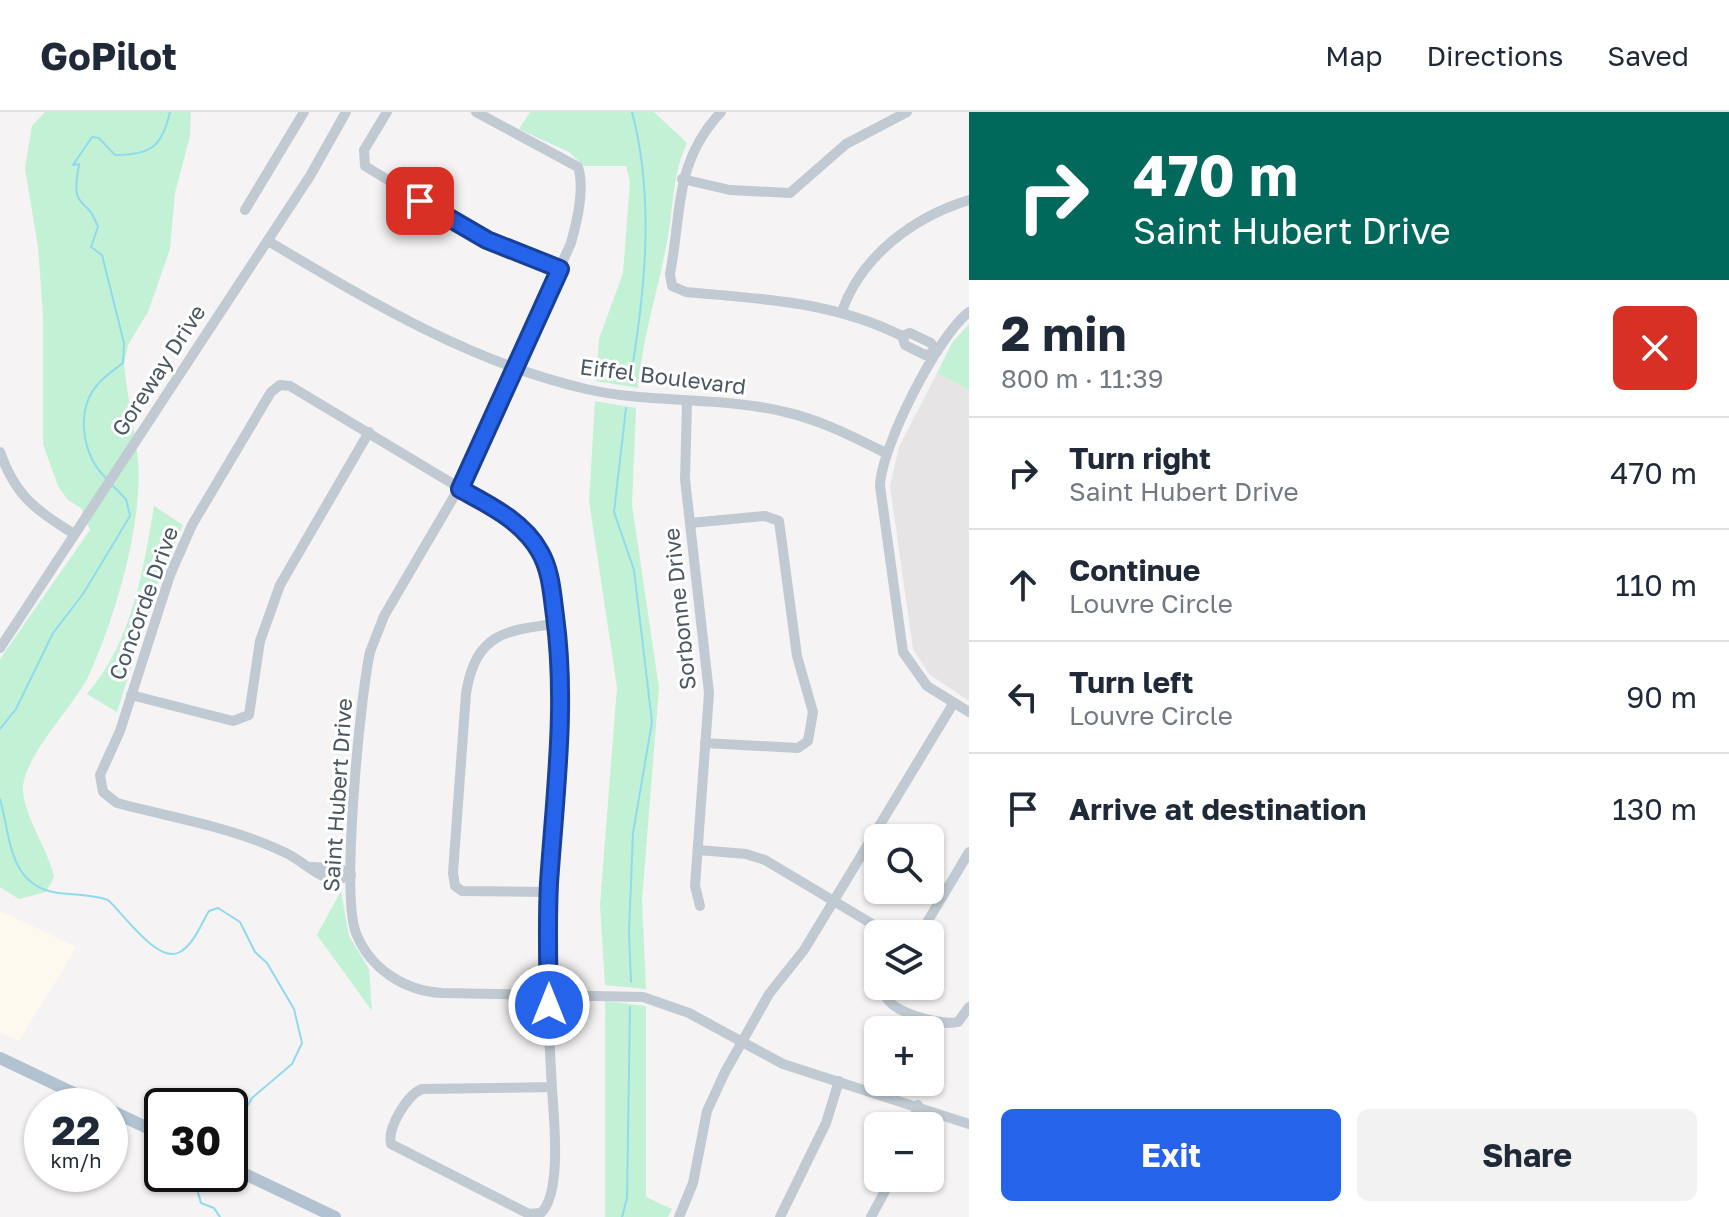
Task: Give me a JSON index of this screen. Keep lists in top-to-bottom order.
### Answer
{
  "streets": {
    "street": [
      "Goreway Drive",
      "Eiffel Boulevard",
      "Concorde Drive",
      "Sorbonne Drive",
      "Saint Hubert Drive"
    ]
  },
  "crossings": [
    ["Goreway Drive", "Eiffel Boulevard"],
    ["Eiffel Boulevard", "Sorbonne Drive"],
    ["Eiffel Boulevard", "Saint Hubert Drive"],
    ["Concorde Drive", "Saint Hubert Drive"]
  ],
  "page": {
    "header": "GoPilot",
    "nav": ["Map", "Directions", "Saved"],
    "turn": ["470 m", "Saint Hubert Drive"],
    "heading": ["2 min", "800 m · 11:39"],
    "list": [
      {
        "name": "Turn right",
        "note": "Saint Hubert Drive",
        "value": "470 m"
      },
      {
        "name": "Continue",
        "note": "Louvre Circle",
        "value": "110 m"
      },
      {
        "name": "Turn left",
        "note": "Louvre Circle",
        "value": "90 m"
      },
      {
        "name": "Arrive at destination",
        "value": "130 m"
      }
    ],
    "map_buttons": ["+", "−"],
    "speed": "22 km/h",
    "limit": "30",
    "buttons": ["Exit", "Share"]
  }
}
